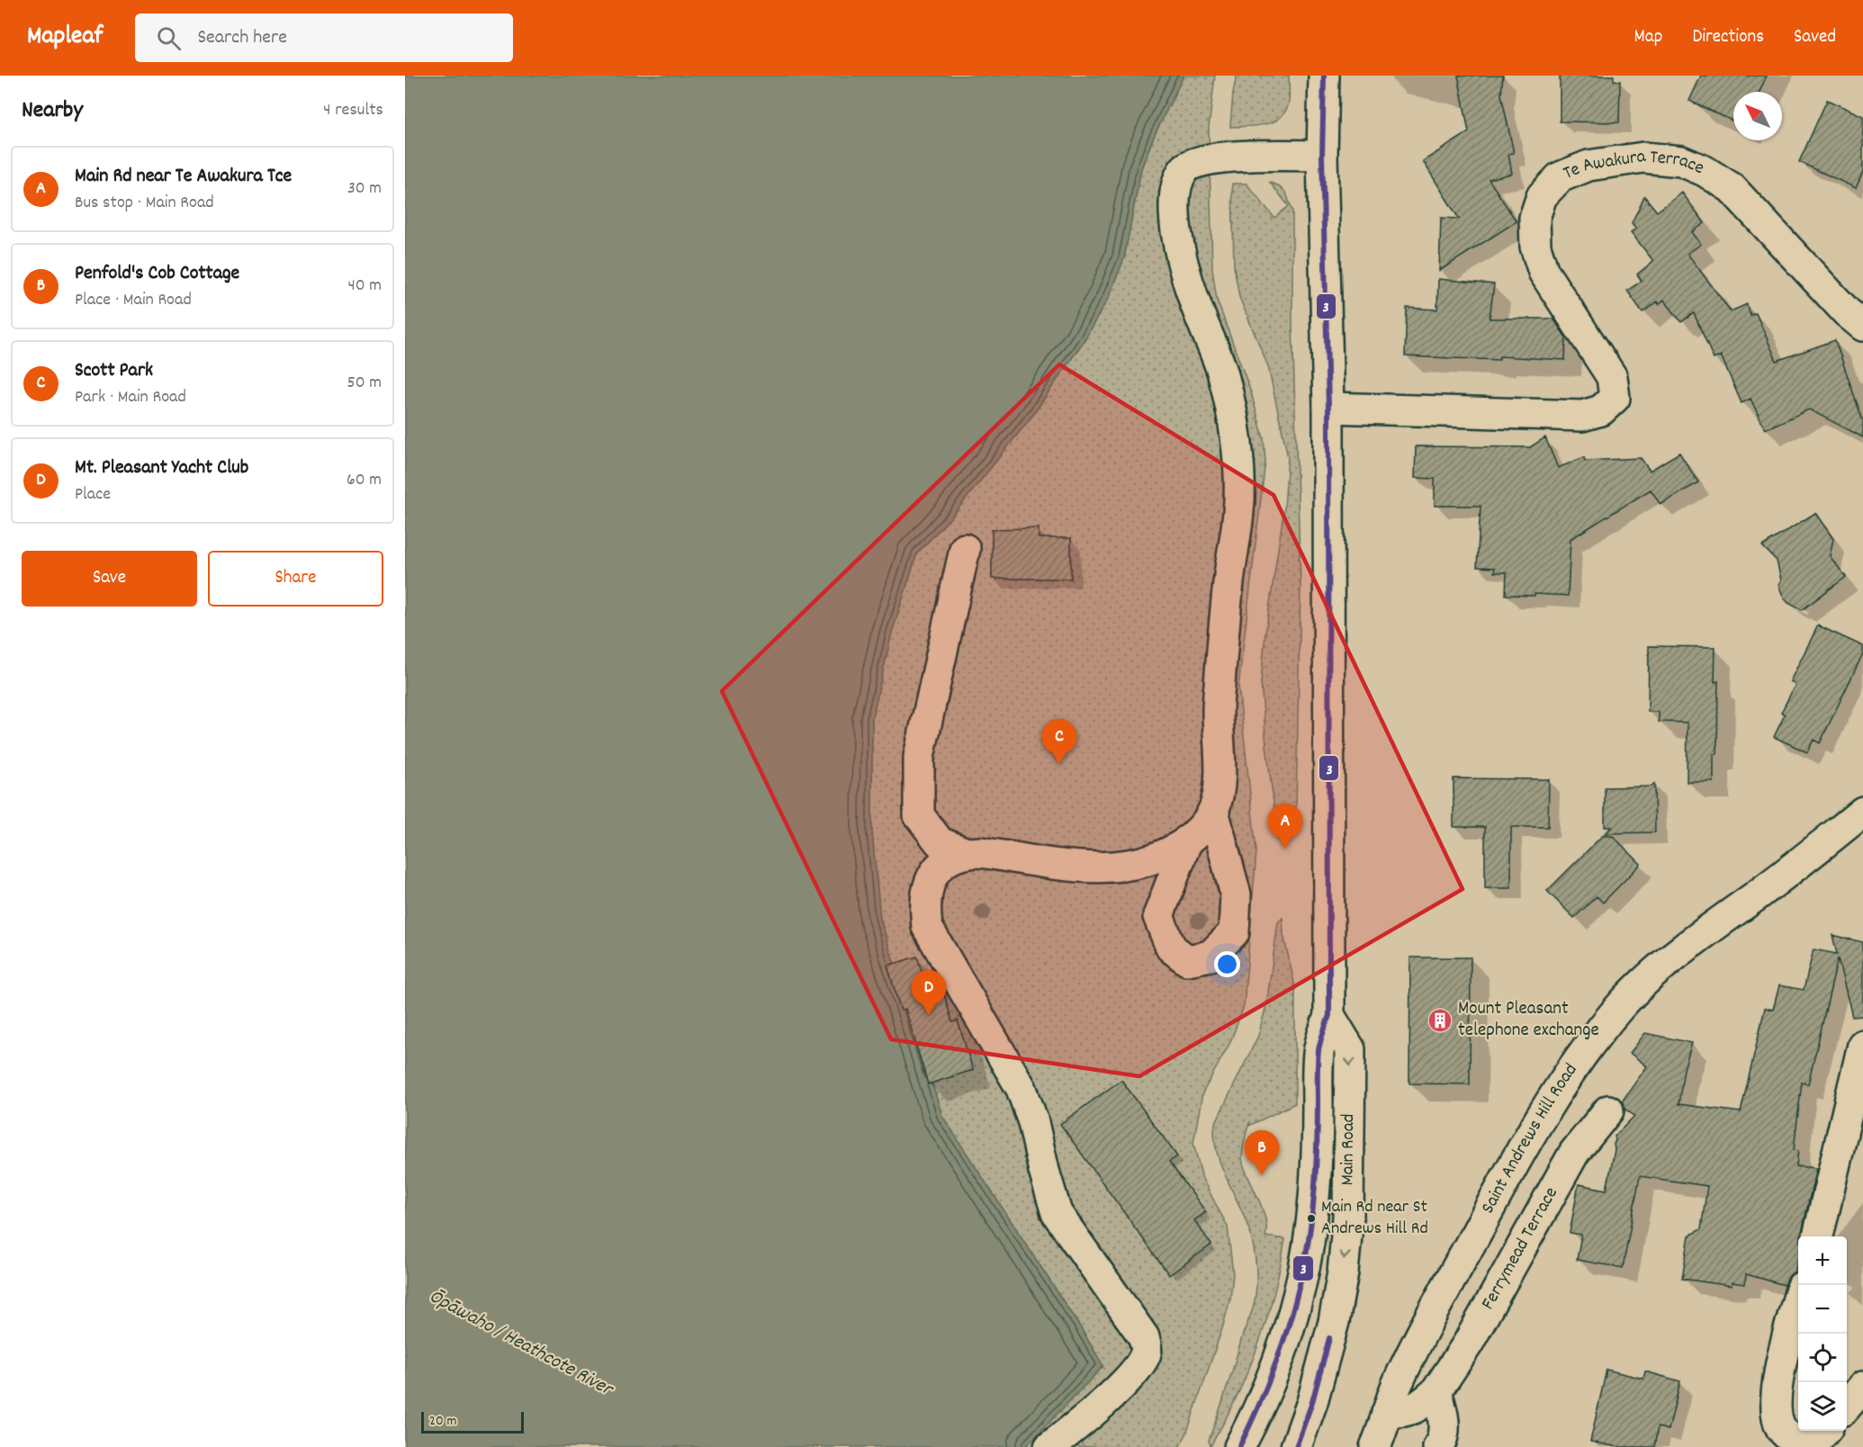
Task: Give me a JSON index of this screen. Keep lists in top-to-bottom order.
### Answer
{
  "streets": {
    "main road": [
      "Te Awakura Terrace",
      "Saint Andrews Hill Road",
      "Main Road",
      "Ferrymead Terrace"
    ]
  },
  "crossings": [
    ["Te Awakura Terrace", "Main Road"],
    ["Saint Andrews Hill Road", "Ferrymead Terrace"]
  ],
  "water": ["Ōpāwaho / Heathcote River"],
  "places": {
    "building": ["Mount Pleasant telephone exchange"],
    "other": ["Main Rd near St Andrews Hill Rd"]
  },
  "lines": ["transit line 3"],
  "scale_bar": "20 m",
  "north": "top left",
  "page": {
    "header": "Mapleaf",
    "search": "Search here",
    "nav": ["Map", "Directions", "Saved"],
    "heading": ["Nearby", "4 results"],
    "list": [
      {
        "mark": "A",
        "name": "Main Rd near Te Awakura Tce",
        "note": "Bus stop · Main Road",
        "value": "30 m"
      },
      {
        "mark": "B",
        "name": "Penfold's Cob Cottage",
        "note": "Place · Main Road",
        "value": "40 m"
      },
      {
        "mark": "C",
        "name": "Scott Park",
        "note": "Park · Main Road",
        "value": "50 m"
      },
      {
        "mark": "D",
        "name": "Mt. Pleasant Yacht Club",
        "note": "Place",
        "value": "60 m"
      }
    ],
    "buttons": ["Save", "Share"],
    "pins": [
      "C",
      "A",
      "D",
      "B"
    ],
    "map_buttons": ["+", "−"],
    "scale": "20 m"
  }
}
